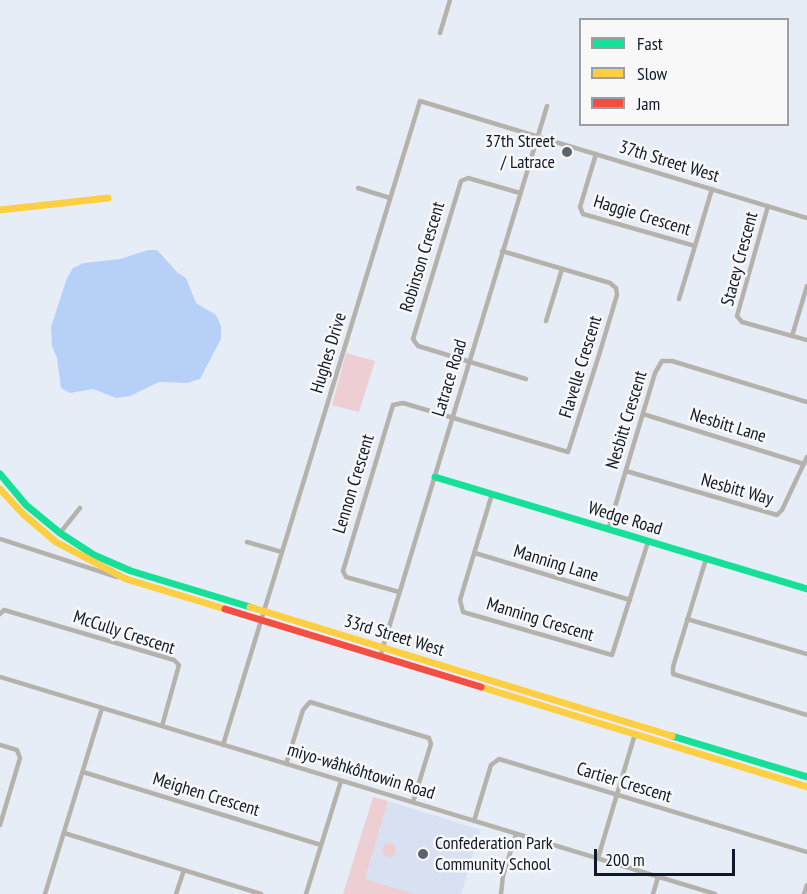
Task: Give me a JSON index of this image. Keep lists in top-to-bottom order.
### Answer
{
  "streets": {
    "main road": ["Wedge Road", "33rd Street West"],
    "street": [
      "37th Street West",
      "Haggie Crescent",
      "Robinson Crescent",
      "Stacey Crescent",
      "Hughes Drive",
      "Flavelle Crescent",
      "Latrace Road",
      "Nesbitt Crescent",
      "Nesbitt Lane",
      "Lennon Crescent",
      "Nesbitt Way",
      "Manning Lane",
      "Manning Crescent",
      "McCully Crescent",
      "miyo-wâhkôhtowin Road",
      "Cartier Crescent",
      "Meighen Crescent"
    ]
  },
  "crossings": [
    ["37th Street West", "Haggie Crescent"],
    ["37th Street West", "Stacey Crescent"],
    ["37th Street West", "Hughes Drive"],
    ["37th Street West", "Latrace Road"],
    ["Robinson Crescent", "Latrace Road"],
    ["Hughes Drive", "33rd Street West"],
    ["Hughes Drive", "miyo-wâhkôhtowin Road"],
    ["Flavelle Crescent", "Latrace Road"],
    ["Flavelle Crescent", "Lennon Crescent"],
    ["Latrace Road", "Lennon Crescent"],
    ["Latrace Road", "Wedge Road"],
    ["Latrace Road", "33rd Street West"],
    ["Nesbitt Crescent", "Nesbitt Lane"],
    ["Nesbitt Crescent", "Nesbitt Way"],
    ["Nesbitt Crescent", "Wedge Road"],
    ["Nesbitt Lane", "Nesbitt Way"],
    ["Wedge Road", "Manning Crescent"],
    ["Manning Lane", "Manning Crescent"],
    ["McCully Crescent", "miyo-wâhkôhtowin Road"],
    ["miyo-wâhkôhtowin Road", "Cartier Crescent"]
  ],
  "places": ["37th Street / Latrace", "Confederation Park Community School"],
  "legend": ["Fast", "Slow", "Jam"],
  "scale_bar": "200 m"
}
